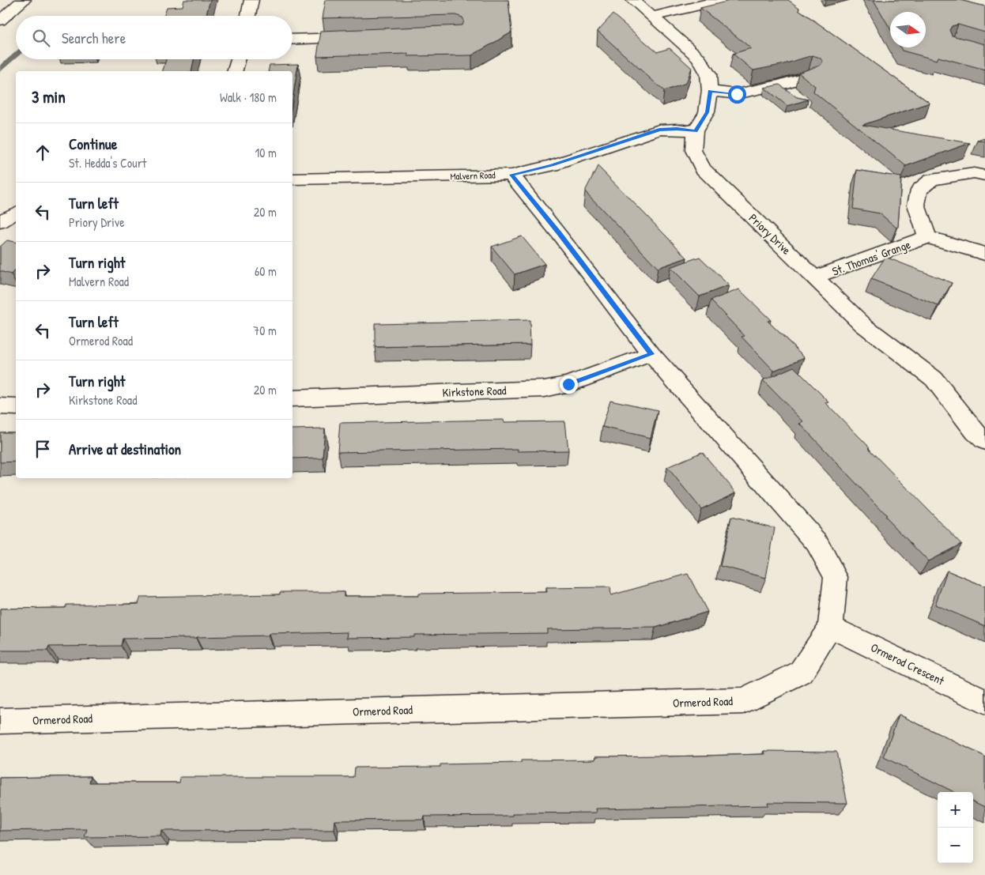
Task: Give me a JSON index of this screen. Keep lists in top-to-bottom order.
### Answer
{
  "streets": {
    "street": [
      "Malvern Road",
      "Priory Drive",
      "St. Thomas' Grange",
      "Kirkstone Road",
      "Ormerod Crescent",
      "Ormerod Road"
    ]
  },
  "crossings": [
    ["Malvern Road", "Priory Drive"],
    ["Malvern Road", "Ormerod Road"],
    ["Priory Drive", "St. Thomas' Grange"],
    ["Kirkstone Road", "Ormerod Road"],
    ["Ormerod Crescent", "Ormerod Road"]
  ],
  "north": "right",
  "page": {
    "search": "Search here",
    "heading": ["3 min", "Walk · 180 m"],
    "list": [
      ["Continue", "St. Hedda's Court", "10 m"],
      ["Turn left", "Priory Drive", "20 m"],
      ["Turn right", "Malvern Road", "60 m"],
      ["Turn left", "Ormerod Road", "70 m"],
      ["Turn right", "Kirkstone Road", "20 m"],
      "Arrive at destination"
    ],
    "map_buttons": ["+", "−"]
  }
}
